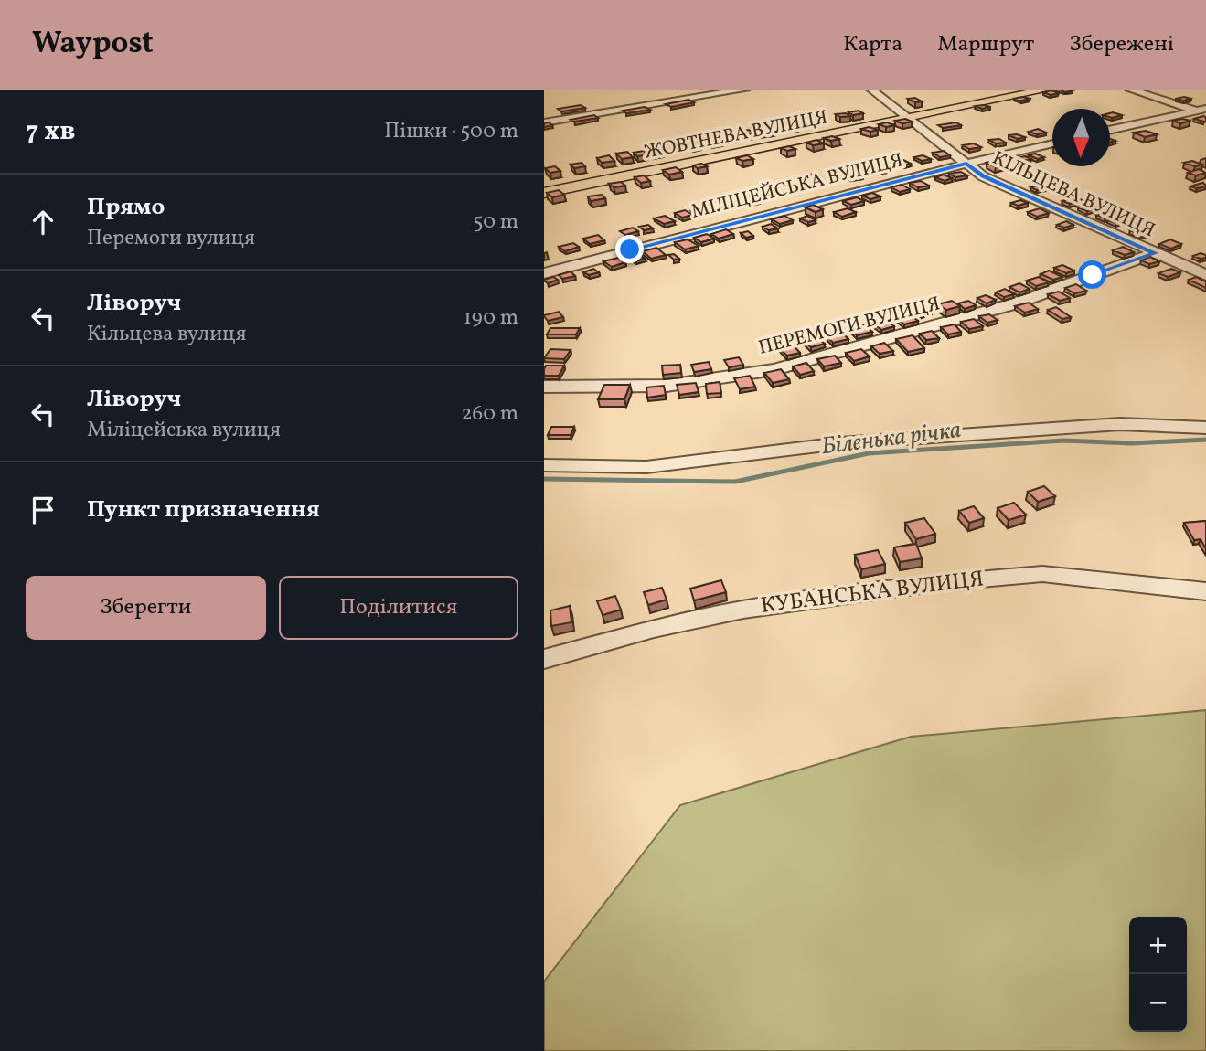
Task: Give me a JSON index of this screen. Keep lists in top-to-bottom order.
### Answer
{
  "streets": {
    "main road": ["ЖОВТНЕВА ВУЛИЦЯ"],
    "street": [
      "МІЛІЦЕЙСЬКА ВУЛИЦЯ",
      "КІЛЬЦЕВА ВУЛИЦЯ",
      "ПЕРЕМОГИ ВУЛИЦЯ",
      "КУБАНСЬКА ВУЛИЦЯ"
    ]
  },
  "crossings": [
    ["ЖОВТНЕВА ВУЛИЦЯ", "КІЛЬЦЕВА ВУЛИЦЯ"],
    ["МІЛІЦЕЙСЬКА ВУЛИЦЯ", "КІЛЬЦЕВА ВУЛИЦЯ"],
    ["КІЛЬЦЕВА ВУЛИЦЯ", "ПЕРЕМОГИ ВУЛИЦЯ"]
  ],
  "water": ["Біленька річка"],
  "north": "bottom",
  "page": {
    "header": "Waypost",
    "nav": ["Карта", "Маршрут", "Збережені"],
    "heading": ["7 хв", "Пішки · 500 m"],
    "list": [
      ["Прямо", "Перемоги вулиця", "50 m"],
      ["Ліворуч", "Кільцева вулиця", "190 m"],
      ["Ліворуч", "Міліцейська вулиця", "260 m"],
      "Пункт призначення"
    ],
    "buttons": ["Зберегти", "Поділитися"],
    "map_buttons": ["+", "−"]
  }
}
